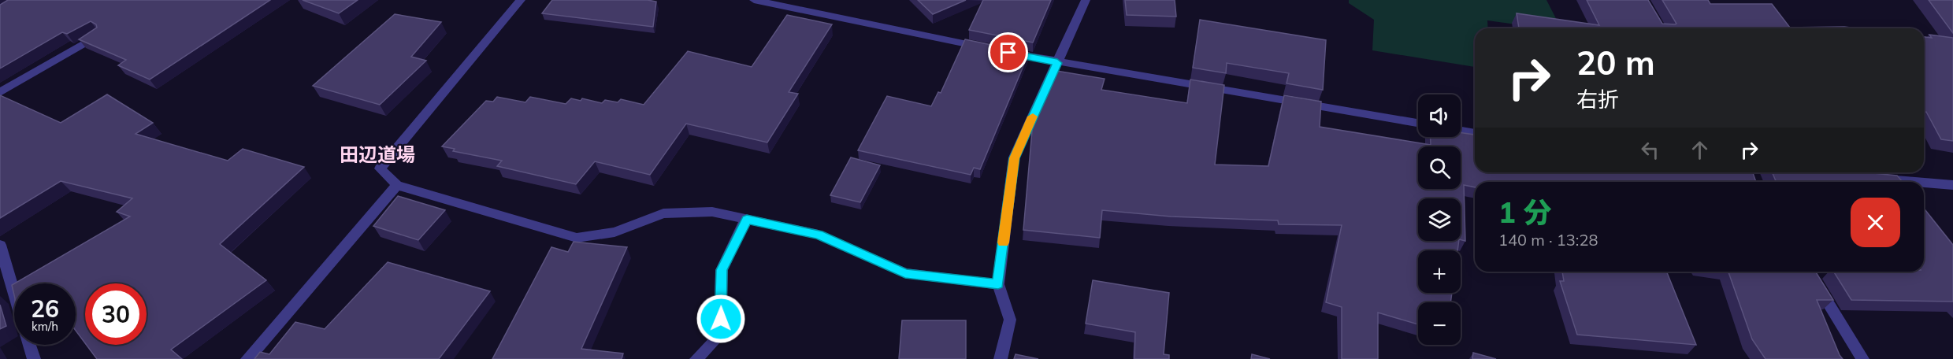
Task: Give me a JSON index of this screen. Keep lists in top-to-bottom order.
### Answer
{
  "districts": ["田辺道場"],
  "page": {
    "turn": ["20 m", "右折"],
    "map_buttons": ["+", "−"],
    "heading": ["1 分", "140 m · 13:28"],
    "speed": "26 km/h",
    "limit": "30"
  }
}
